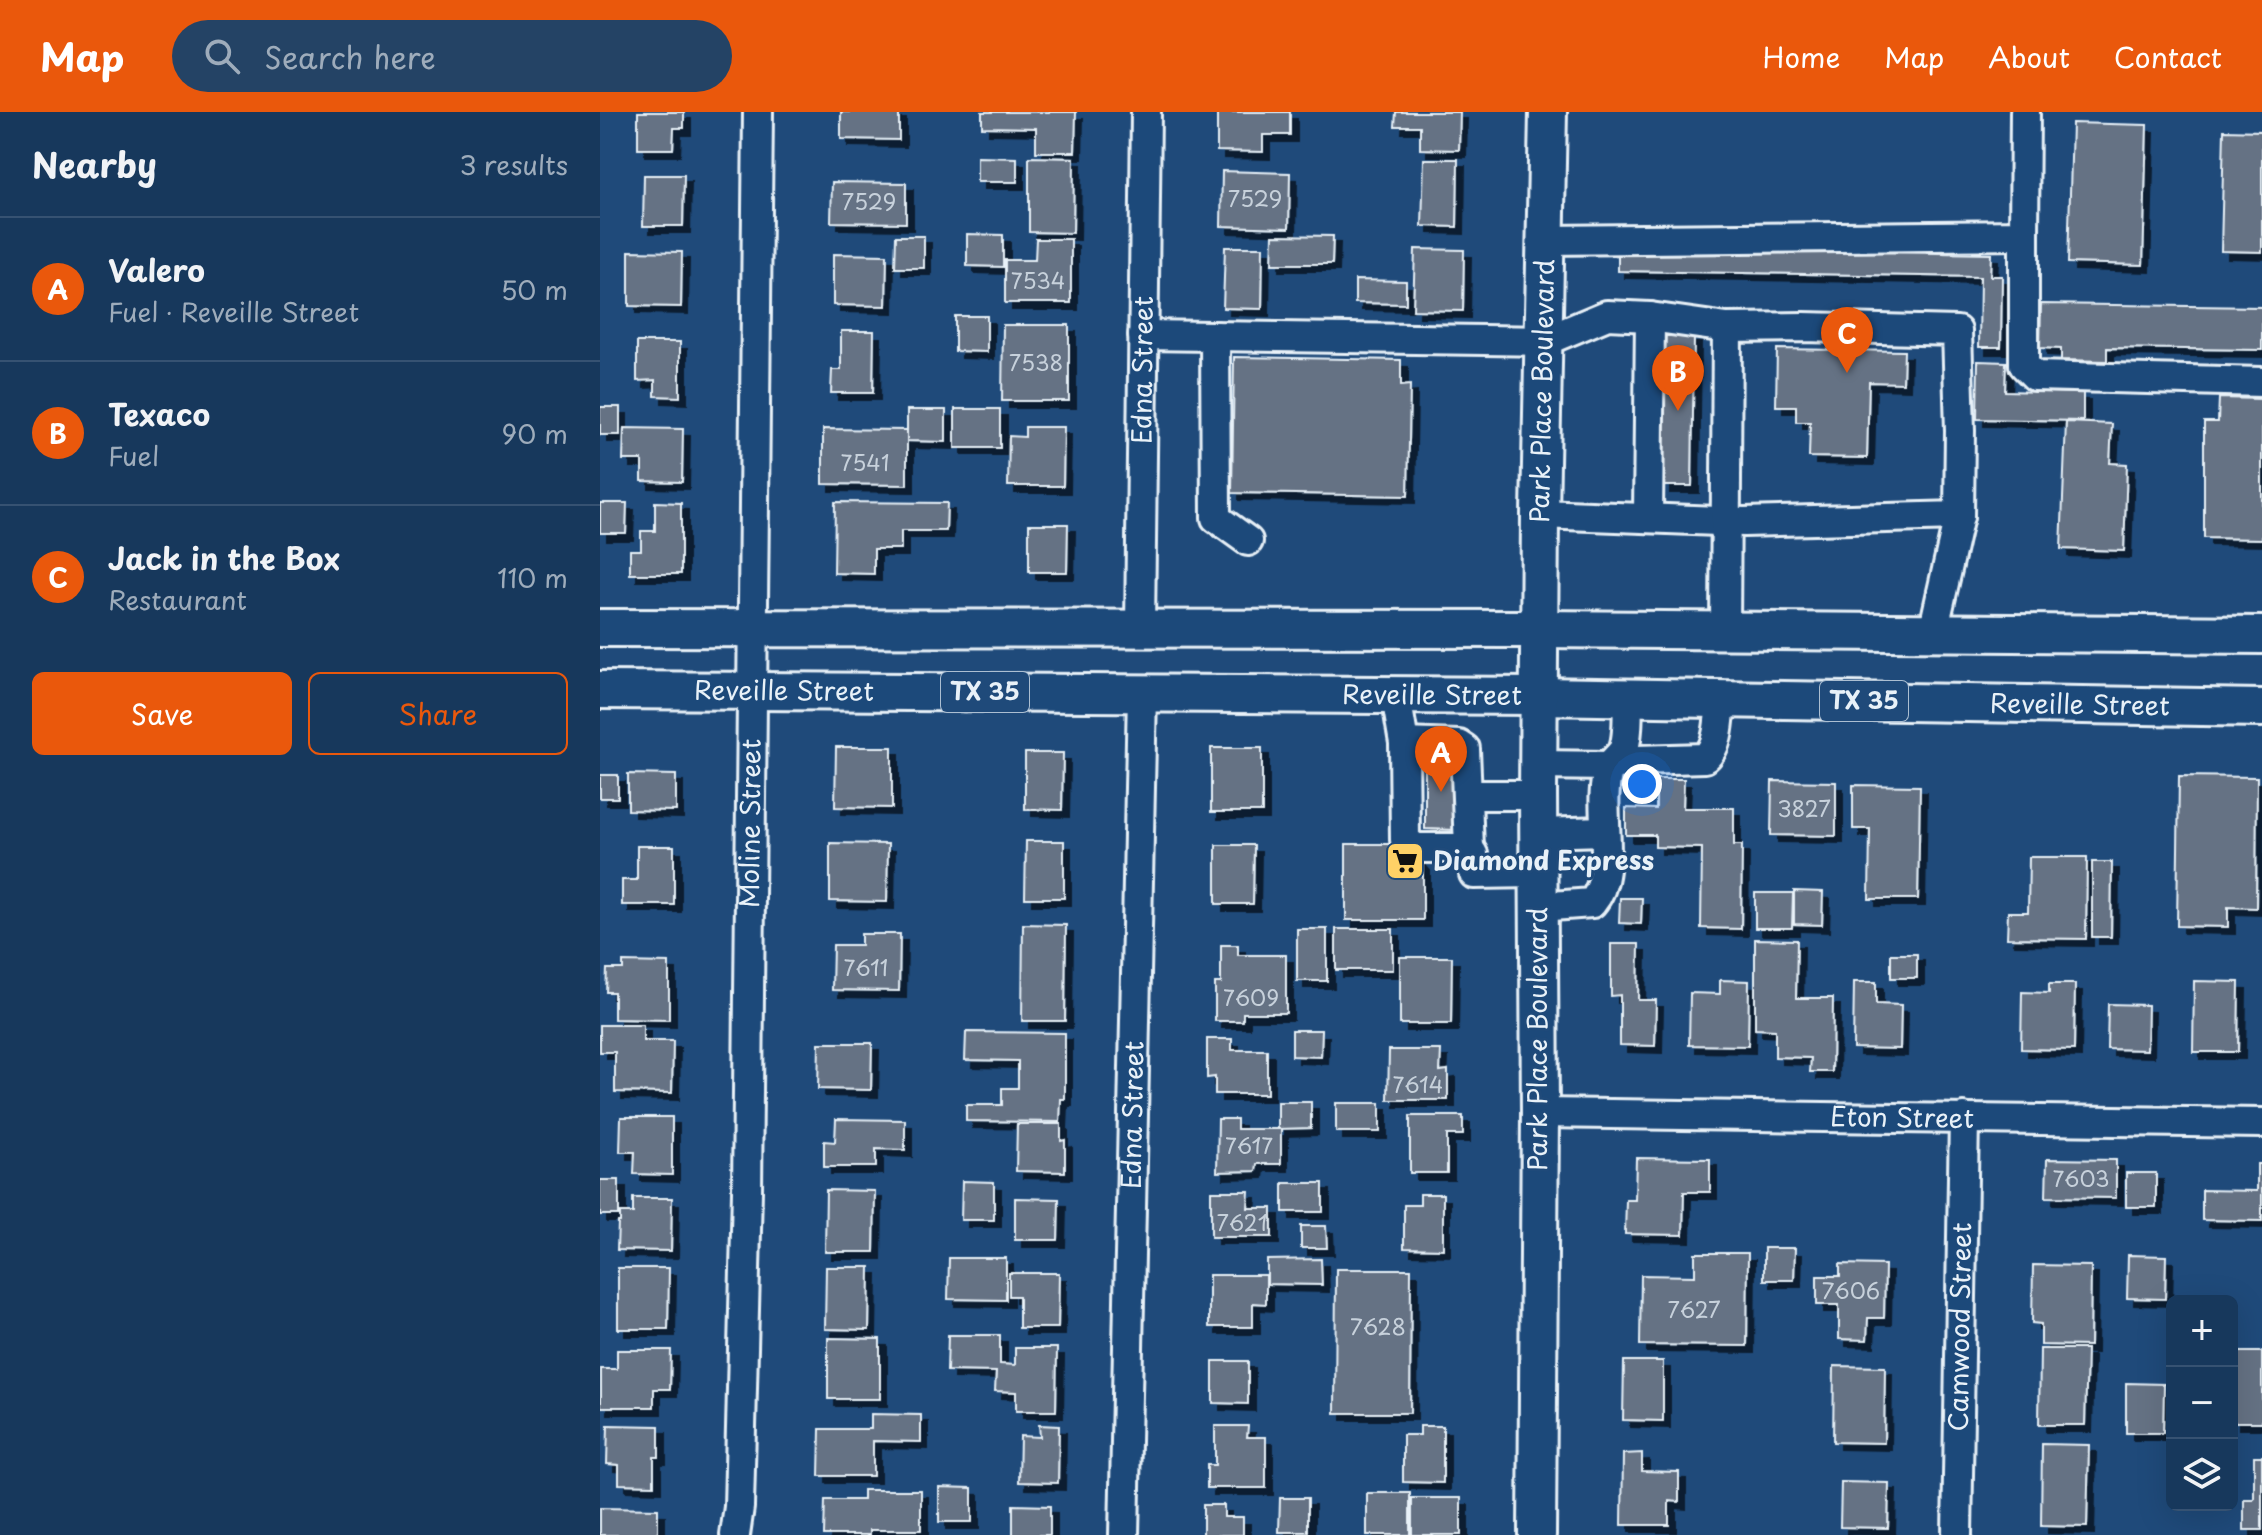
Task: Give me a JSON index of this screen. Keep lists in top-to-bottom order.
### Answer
{
  "streets": {
    "main road": ["Park Place Boulevard", "Reveille Street", "TX 35"],
    "street": [
      "Edna Street",
      "Moline Street",
      "Eton Street",
      "Camwood Street"
    ]
  },
  "crossings": [
    ["Edna Street", "Reveille Street"],
    ["Park Place Boulevard", "Reveille Street"],
    ["Park Place Boulevard", "Eton Street"],
    ["Reveille Street", "Moline Street"],
    ["Eton Street", "Camwood Street"]
  ],
  "places": {
    "supermarket": ["Diamond Express"]
  },
  "house_numbers": [
    "7529",
    "7529",
    "7534",
    "7538",
    "7541",
    "3827",
    "7611",
    "7609",
    "7614",
    "7617",
    "7603",
    "7621",
    "7606",
    "7627",
    "7628"
  ],
  "page": {
    "header": "Map",
    "search": "Search here",
    "nav": [
      "Home",
      "Map",
      "About",
      "Contact"
    ],
    "heading": ["Nearby", "3 results"],
    "list": [
      {
        "mark": "A",
        "name": "Valero",
        "note": "Fuel · Reveille Street",
        "value": "50 m"
      },
      {
        "mark": "B",
        "name": "Texaco",
        "note": "Fuel",
        "value": "90 m"
      },
      {
        "mark": "C",
        "name": "Jack in the Box",
        "note": "Restaurant",
        "value": "110 m"
      }
    ],
    "pins": ["C", "B", "A"],
    "buttons": ["Save", "Share"],
    "map_buttons": ["+", "−"]
  }
}
